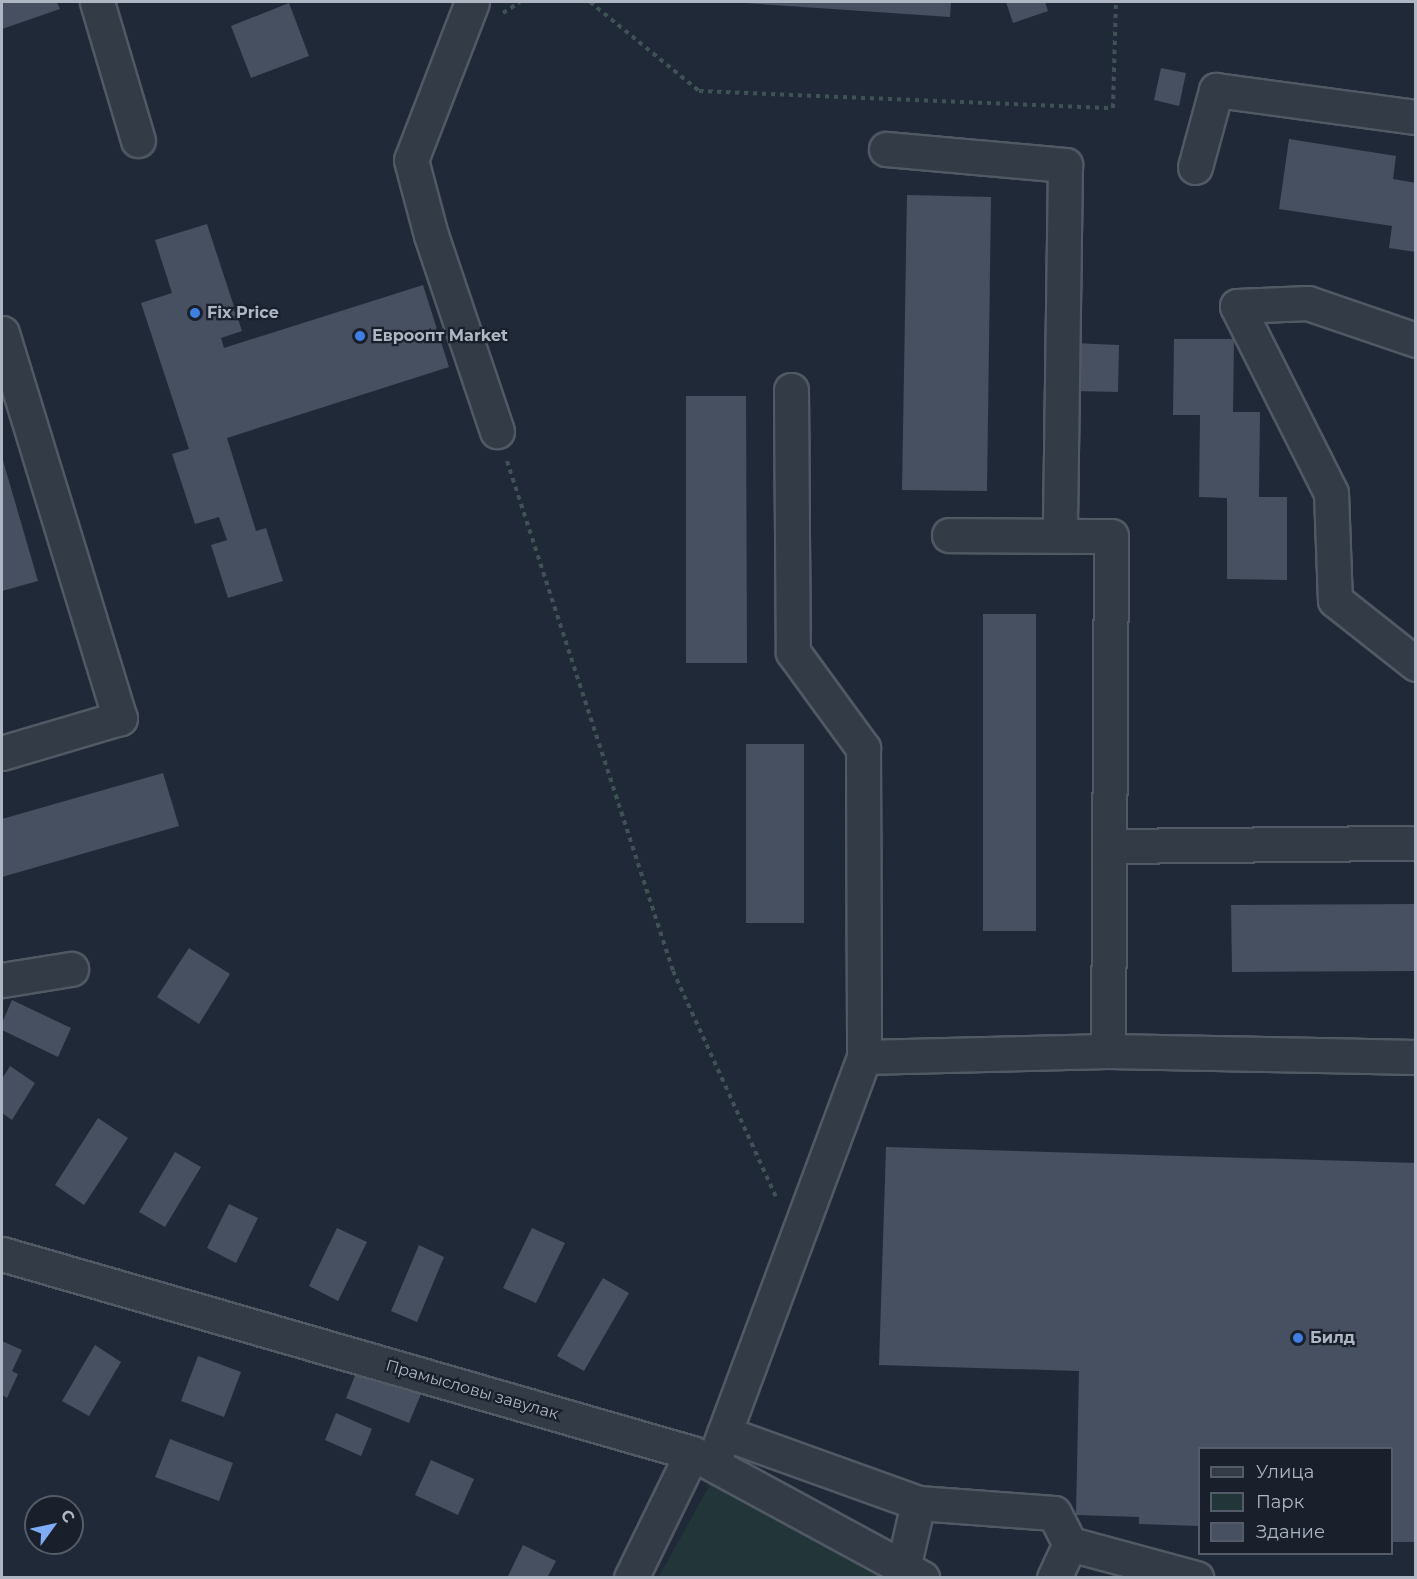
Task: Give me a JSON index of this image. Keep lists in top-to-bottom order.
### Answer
{
  "streets": {
    "street": ["Прамысловы завулак"]
  },
  "places": ["Fix Price", "Евроопт Market", "Билд"],
  "legend": ["Улица", "Парк", "Здание"],
  "north": "top right"
}
